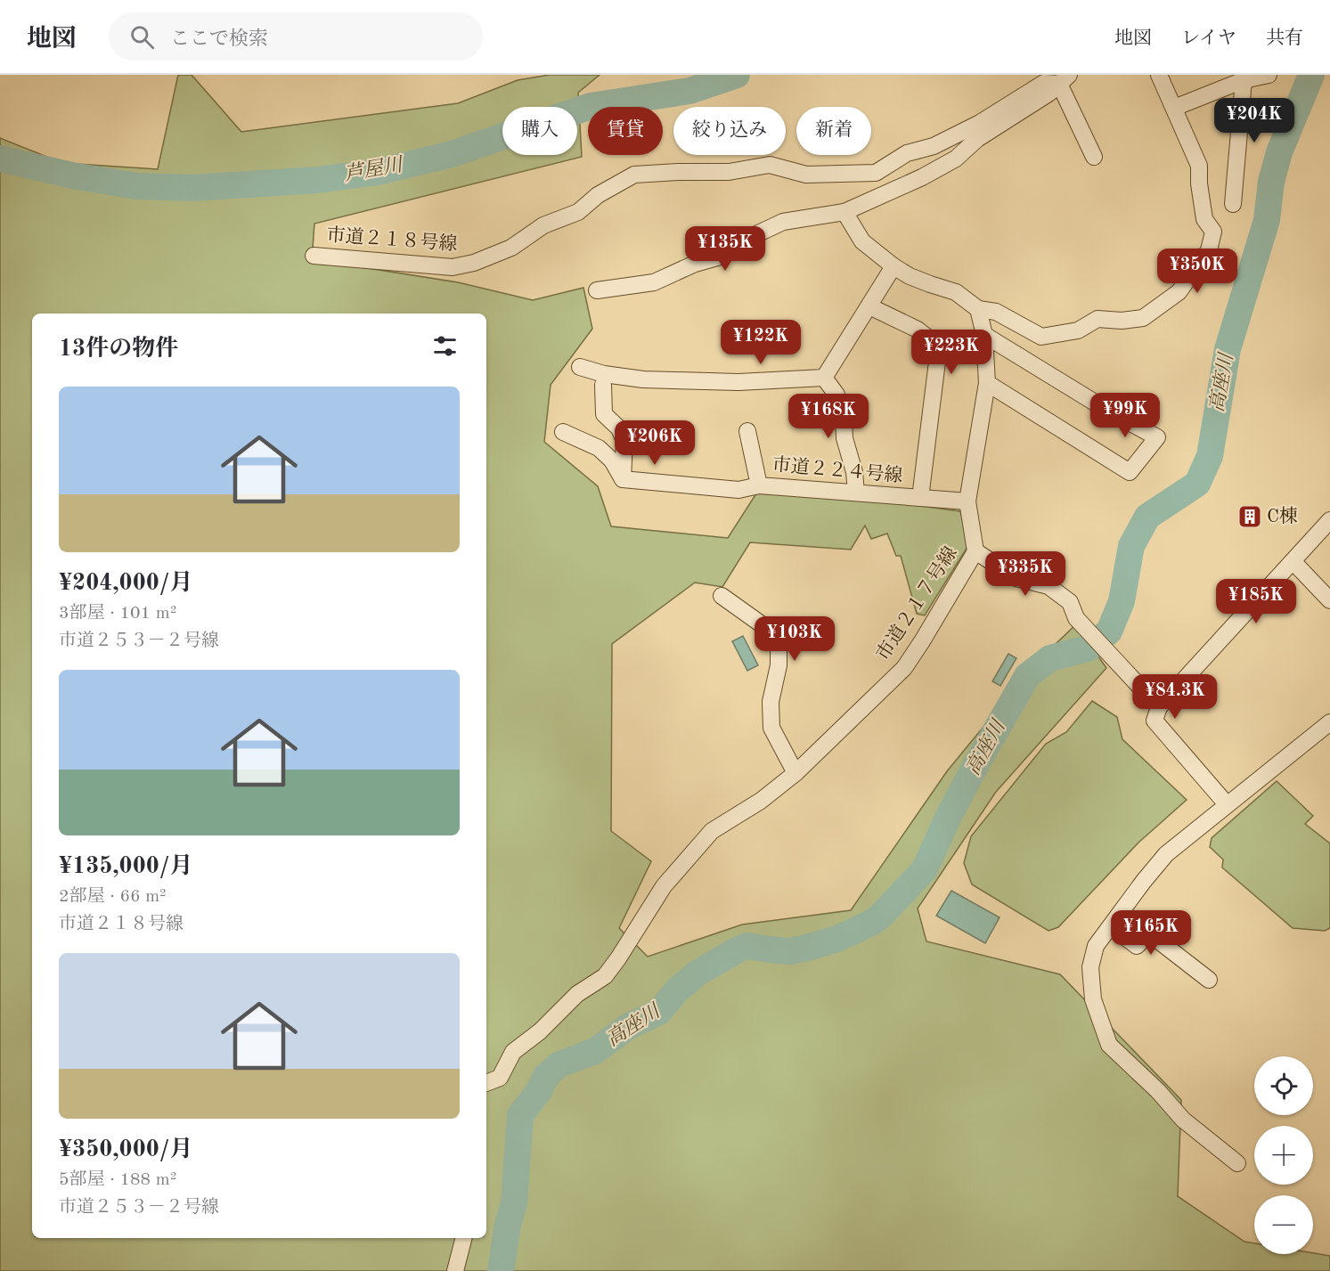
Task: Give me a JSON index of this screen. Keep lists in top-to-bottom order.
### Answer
{
  "streets": {
    "street": ["市道２１８号線", "市道２２４号線", "市道２１７号線"]
  },
  "crossings": [
    ["市道２２４号線", "市道２１７号線"]
  ],
  "water": ["芦屋川", "高座川"],
  "places": {
    "building": ["C棟"]
  },
  "page": {
    "header": "地図",
    "search": "ここで検索",
    "nav": ["地図", "レイヤ", "共有"],
    "price": [
      "¥204K",
      "¥135K",
      "¥350K",
      "¥122K",
      "¥223K",
      "¥99K",
      "¥168K",
      "¥206K",
      "¥335K",
      "¥185K",
      "¥103K",
      "¥84.3K",
      "¥165K"
    ],
    "chip": [
      "購入",
      "賃貸",
      "絞り込み",
      "新着"
    ],
    "heading": "13件の物件",
    "list": [
      {
        "name": "¥204,000/月",
        "note": "3部屋 · 101 m² · 市道２５３－２号線"
      },
      {
        "name": "¥135,000/月",
        "note": "2部屋 · 66 m² · 市道２１８号線"
      },
      {
        "name": "¥350,000/月",
        "note": "5部屋 · 188 m² · 市道２５３－２号線"
      }
    ],
    "map_buttons": ["+", "−"]
  }
}
